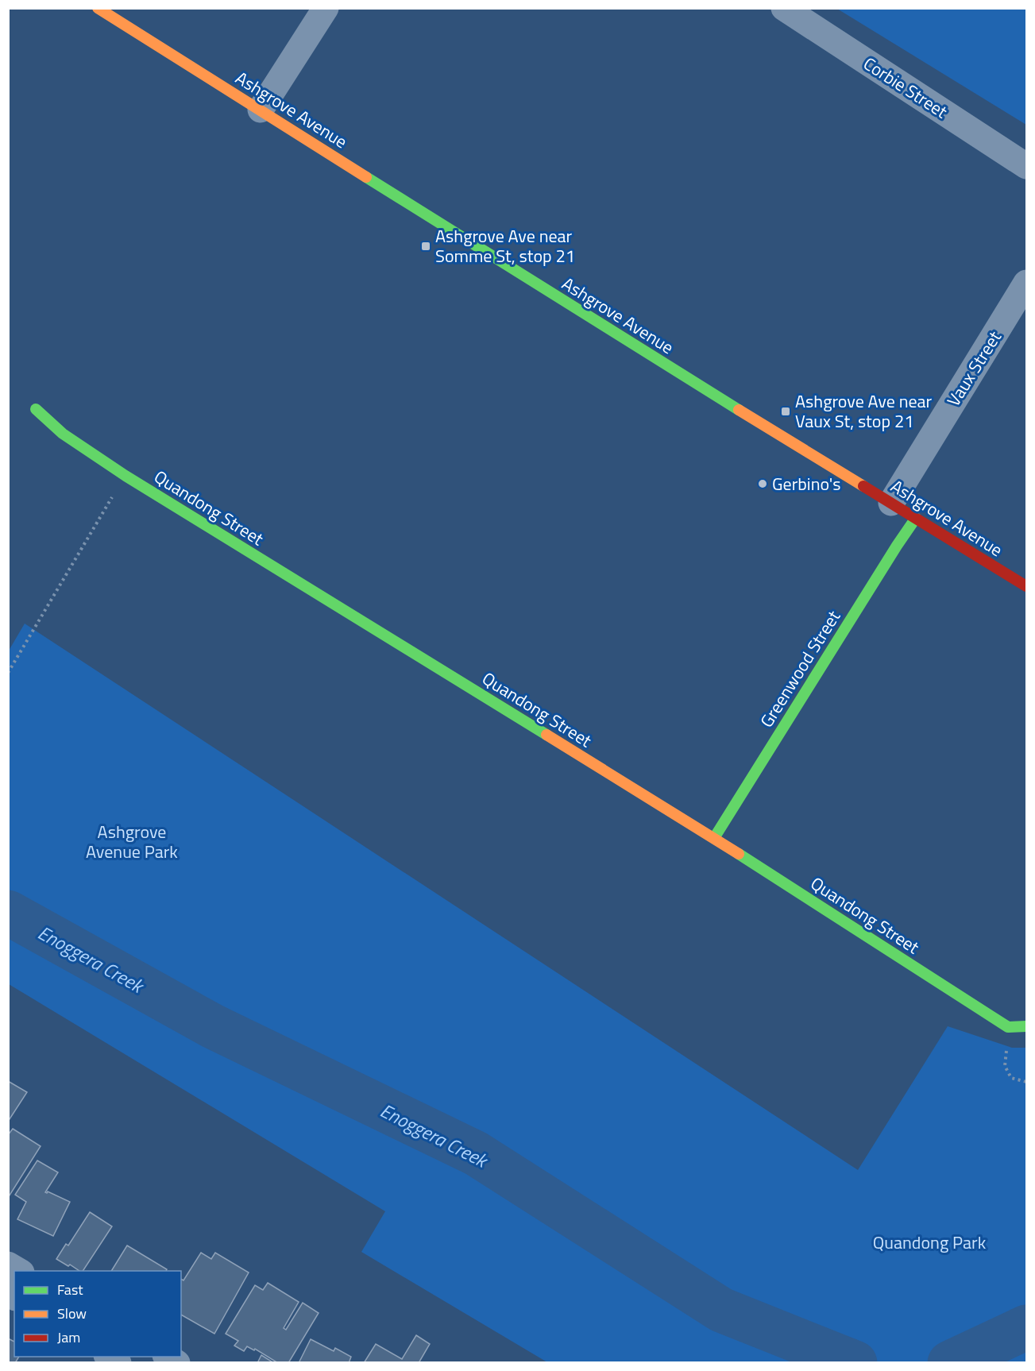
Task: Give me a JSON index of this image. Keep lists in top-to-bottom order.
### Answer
{
  "streets": {
    "street": [
      "Corbie Street",
      "Ashgrove Avenue",
      "Vaux Street",
      "Quandong Street",
      "Greenwood Street"
    ]
  },
  "crossings": [
    ["Ashgrove Avenue", "Vaux Street"],
    ["Ashgrove Avenue", "Greenwood Street"],
    ["Quandong Street", "Greenwood Street"]
  ],
  "water": ["Enoggera Creek"],
  "parks": ["Ashgrove Avenue Park", "Quandong Park"],
  "places": {
    "transit": ["Ashgrove Ave near Somme St, stop 21", "Ashgrove Ave near Vaux St, stop 21"],
    "other": ["Gerbino's"]
  },
  "legend": ["Fast", "Slow", "Jam"]
}
